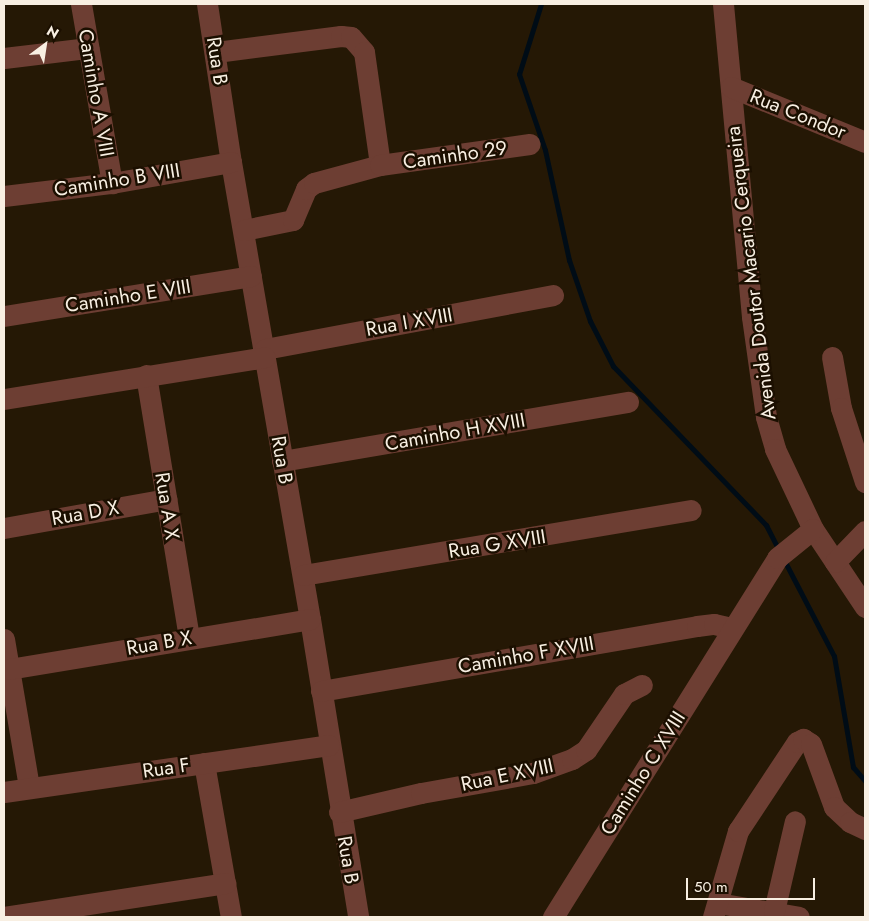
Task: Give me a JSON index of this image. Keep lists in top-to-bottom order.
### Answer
{
  "streets": {
    "street": [
      "Rua B",
      "Caminho A VIII",
      "Rua Condor",
      "Caminho 29",
      "Caminho B VIII",
      "Avenida Doutor Macario Cerqueira",
      "Caminho E VIII",
      "Rua I XVIII",
      "Caminho H XVIII",
      "Rua A X",
      "Rua D X",
      "Rua G XVIII",
      "Rua B X",
      "Caminho F XVIII",
      "Rua F",
      "Caminho C XVIII",
      "Rua E XVIII"
    ]
  },
  "crossings": [
    ["Rua B", "Caminho 29"],
    ["Rua B", "Caminho B VIII"],
    ["Rua B", "Caminho E VIII"],
    ["Rua B", "Rua I XVIII"],
    ["Rua B", "Caminho H XVIII"],
    ["Rua B", "Rua G XVIII"],
    ["Rua B", "Rua B X"],
    ["Rua B", "Caminho F XVIII"],
    ["Rua B", "Rua F"],
    ["Rua B", "Rua E XVIII"],
    ["Caminho A VIII", "Caminho B VIII"],
    ["Rua Condor", "Avenida Doutor Macario Cerqueira"],
    ["Avenida Doutor Macario Cerqueira", "Caminho C XVIII"],
    ["Rua I XVIII", "Rua A X"],
    ["Rua A X", "Rua D X"],
    ["Rua A X", "Rua B X"],
    ["Caminho F XVIII", "Caminho C XVIII"]
  ],
  "scale_bar": "50 m",
  "north": "top right"
}
